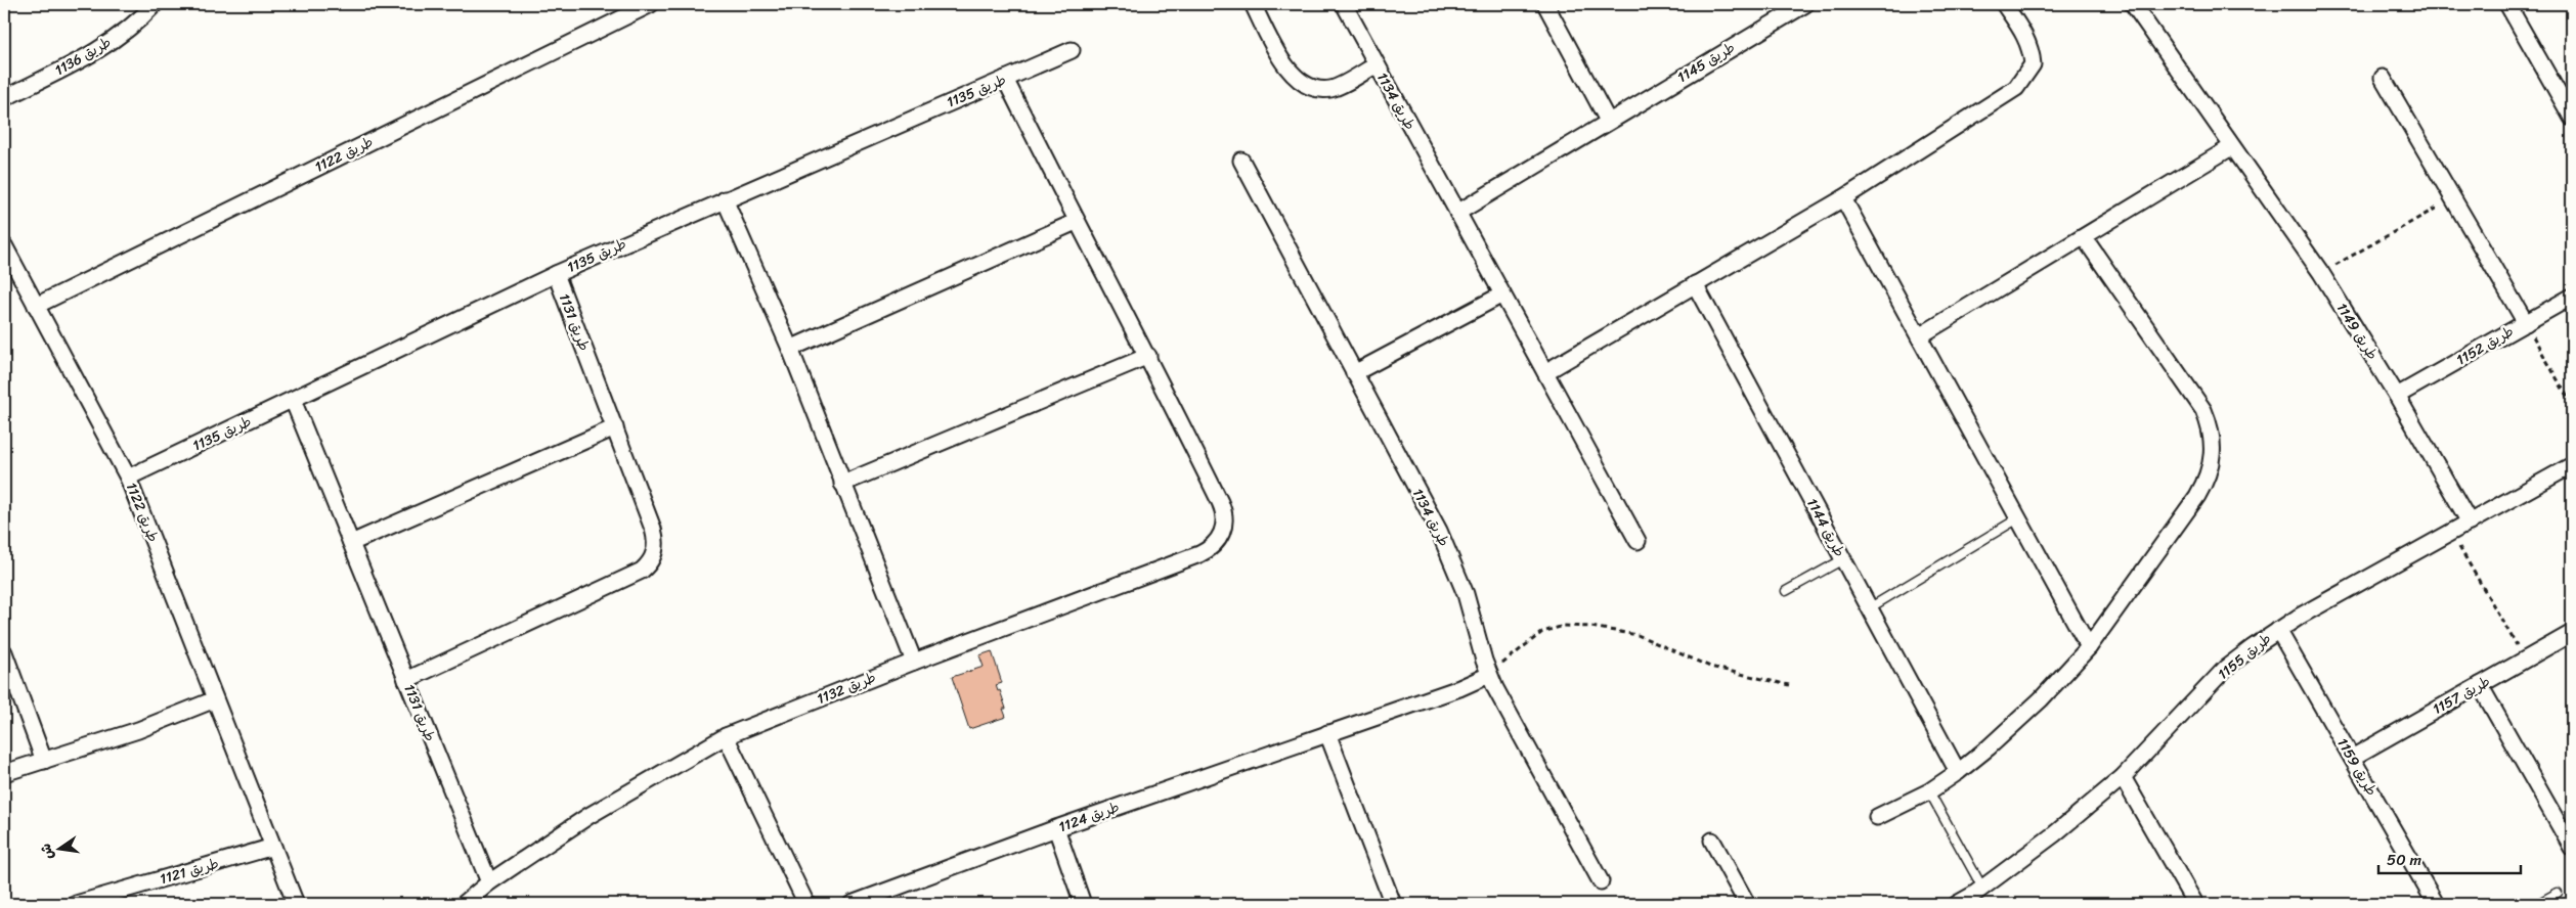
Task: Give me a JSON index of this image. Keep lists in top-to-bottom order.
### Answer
{
  "streets": {
    "street": [
      "طريق 1136",
      "طريق 1145",
      "طريق 1135",
      "طريق 1134",
      "طريق 1122",
      "طريق 1131",
      "طريق 1149",
      "طريق 1152",
      "طريق 1144",
      "طريق 1155",
      "طريق 1132",
      "طريق 1157",
      "طريق 1159",
      "طريق 1124",
      "طريق 1121"
    ]
  },
  "crossings": [
    ["طريق 1145", "طريق 1134"],
    ["طريق 1135", "طريق 1122"],
    ["طريق 1135", "طريق 1131"],
    ["طريق 1135", "طريق 1132"],
    ["طريق 1134", "طريق 1124"],
    ["طريق 1122", "طريق 1121"],
    ["طريق 1131", "طريق 1132"],
    ["طريق 1149", "طريق 1152"],
    ["طريق 1149", "طريق 1155"],
    ["طريق 1155", "طريق 1159"],
    ["طريق 1157", "طريق 1159"]
  ],
  "scale_bar": "50 m",
  "north": "left"
}
